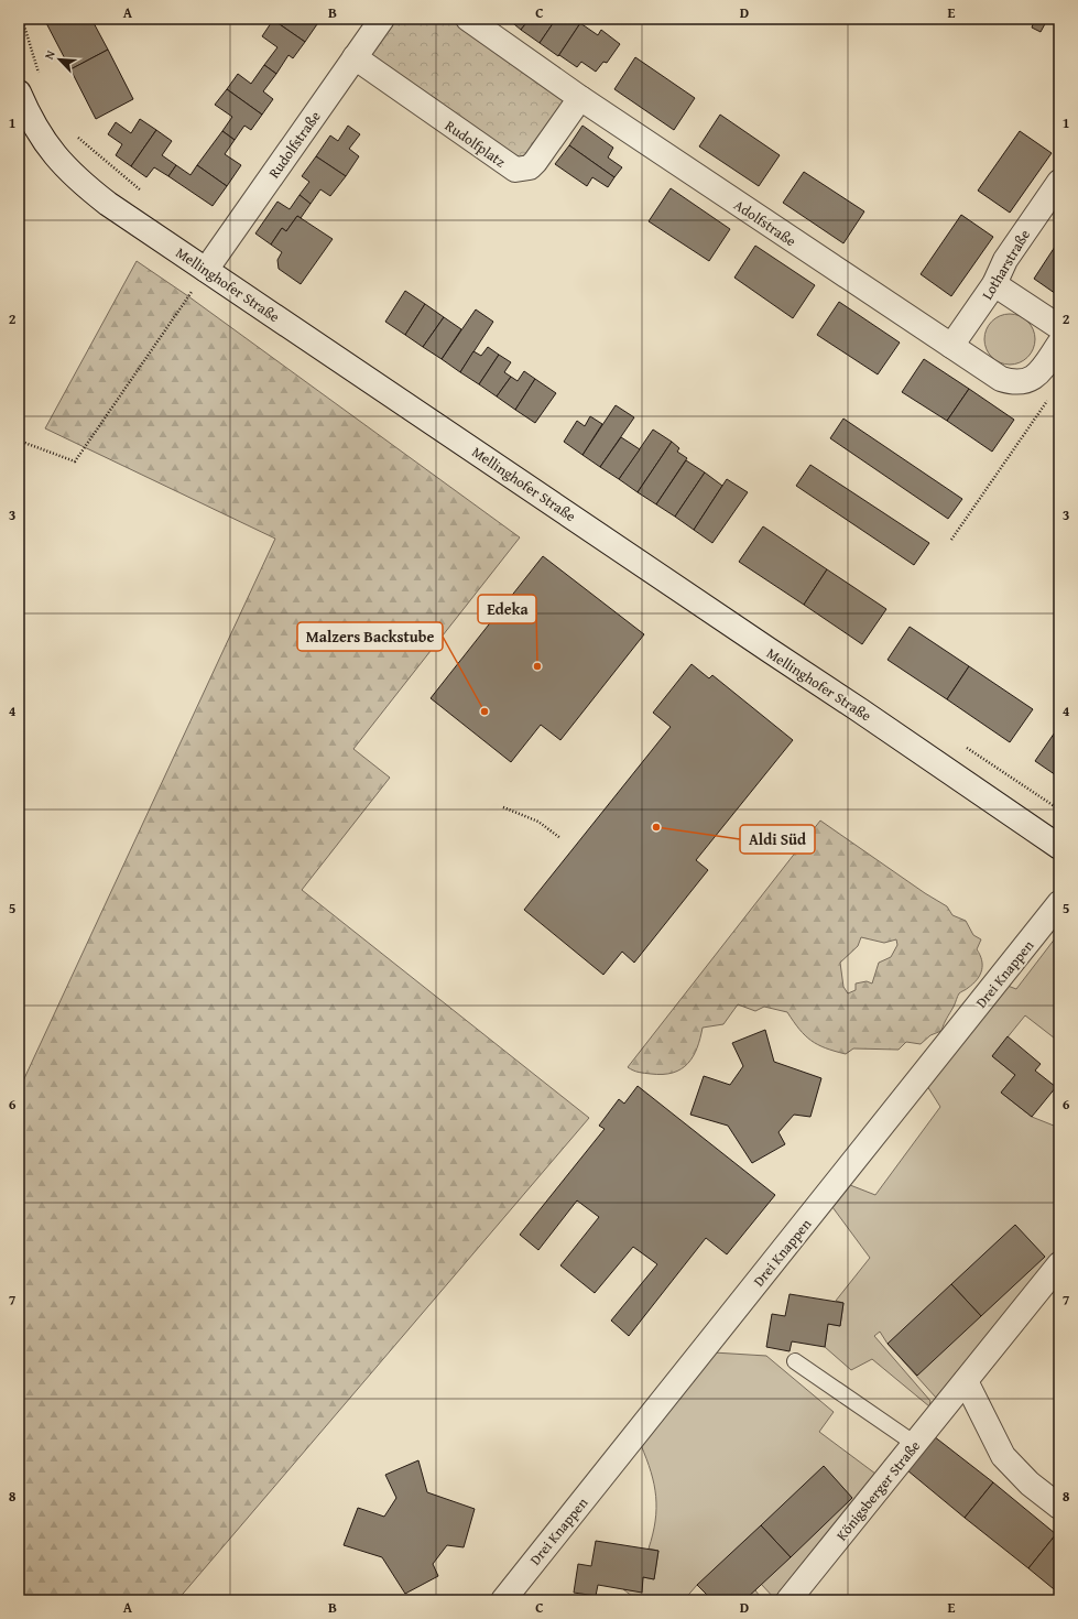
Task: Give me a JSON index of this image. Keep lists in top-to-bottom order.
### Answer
{
  "streets": {
    "street": [
      "Rudolfplatz",
      "Rudolfstraße",
      "Adolfstraße",
      "Lotharstraße",
      "Mellinghofer Straße",
      "Drei Knappen",
      "Königsberger Straße"
    ]
  },
  "crossings": [
    ["Rudolfplatz", "Rudolfstraße"],
    ["Rudolfplatz", "Adolfstraße"],
    ["Rudolfstraße", "Mellinghofer Straße"],
    ["Adolfstraße", "Lotharstraße"]
  ],
  "places": ["Edeka", "Malzers Backstube", "Aldi Süd"],
  "north": "top left",
  "grid": {
    "columns": [
      "A",
      "B",
      "C",
      "D",
      "E"
    ],
    "rows": [
      "1",
      "2",
      "3",
      "4",
      "5",
      "6",
      "7",
      "8"
    ]
  }
}
